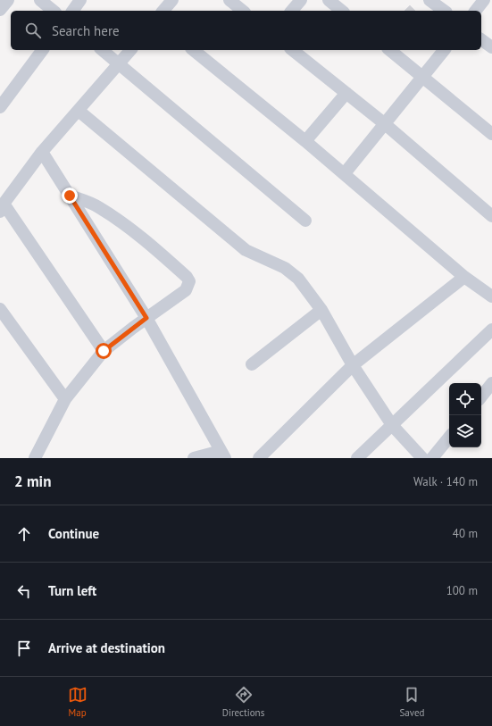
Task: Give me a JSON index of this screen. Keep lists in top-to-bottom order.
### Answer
{
  "page": {
    "search": "Search here",
    "heading": ["2 min", "Walk · 140 m"],
    "list": [
      ["Continue", "40 m"],
      ["Turn left", "100 m"],
      "Arrive at destination"
    ],
    "nav": ["Map", "Directions", "Saved"]
  }
}
